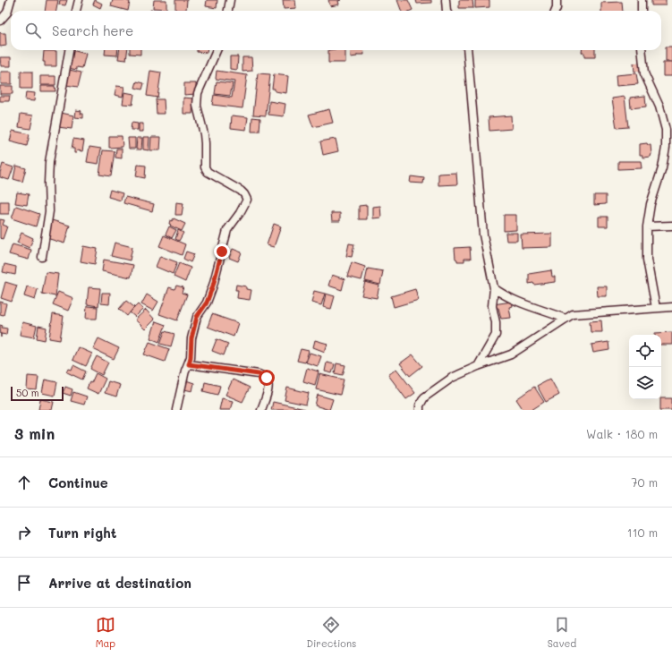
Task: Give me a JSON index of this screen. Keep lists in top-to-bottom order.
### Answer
{
  "scale_bar": "50 m",
  "page": {
    "search": "Search here",
    "scale": "50 m",
    "heading": ["3 min", "Walk · 180 m"],
    "list": [
      ["Continue", "70 m"],
      ["Turn right", "110 m"],
      "Arrive at destination"
    ],
    "nav": ["Map", "Directions", "Saved"]
  }
}
